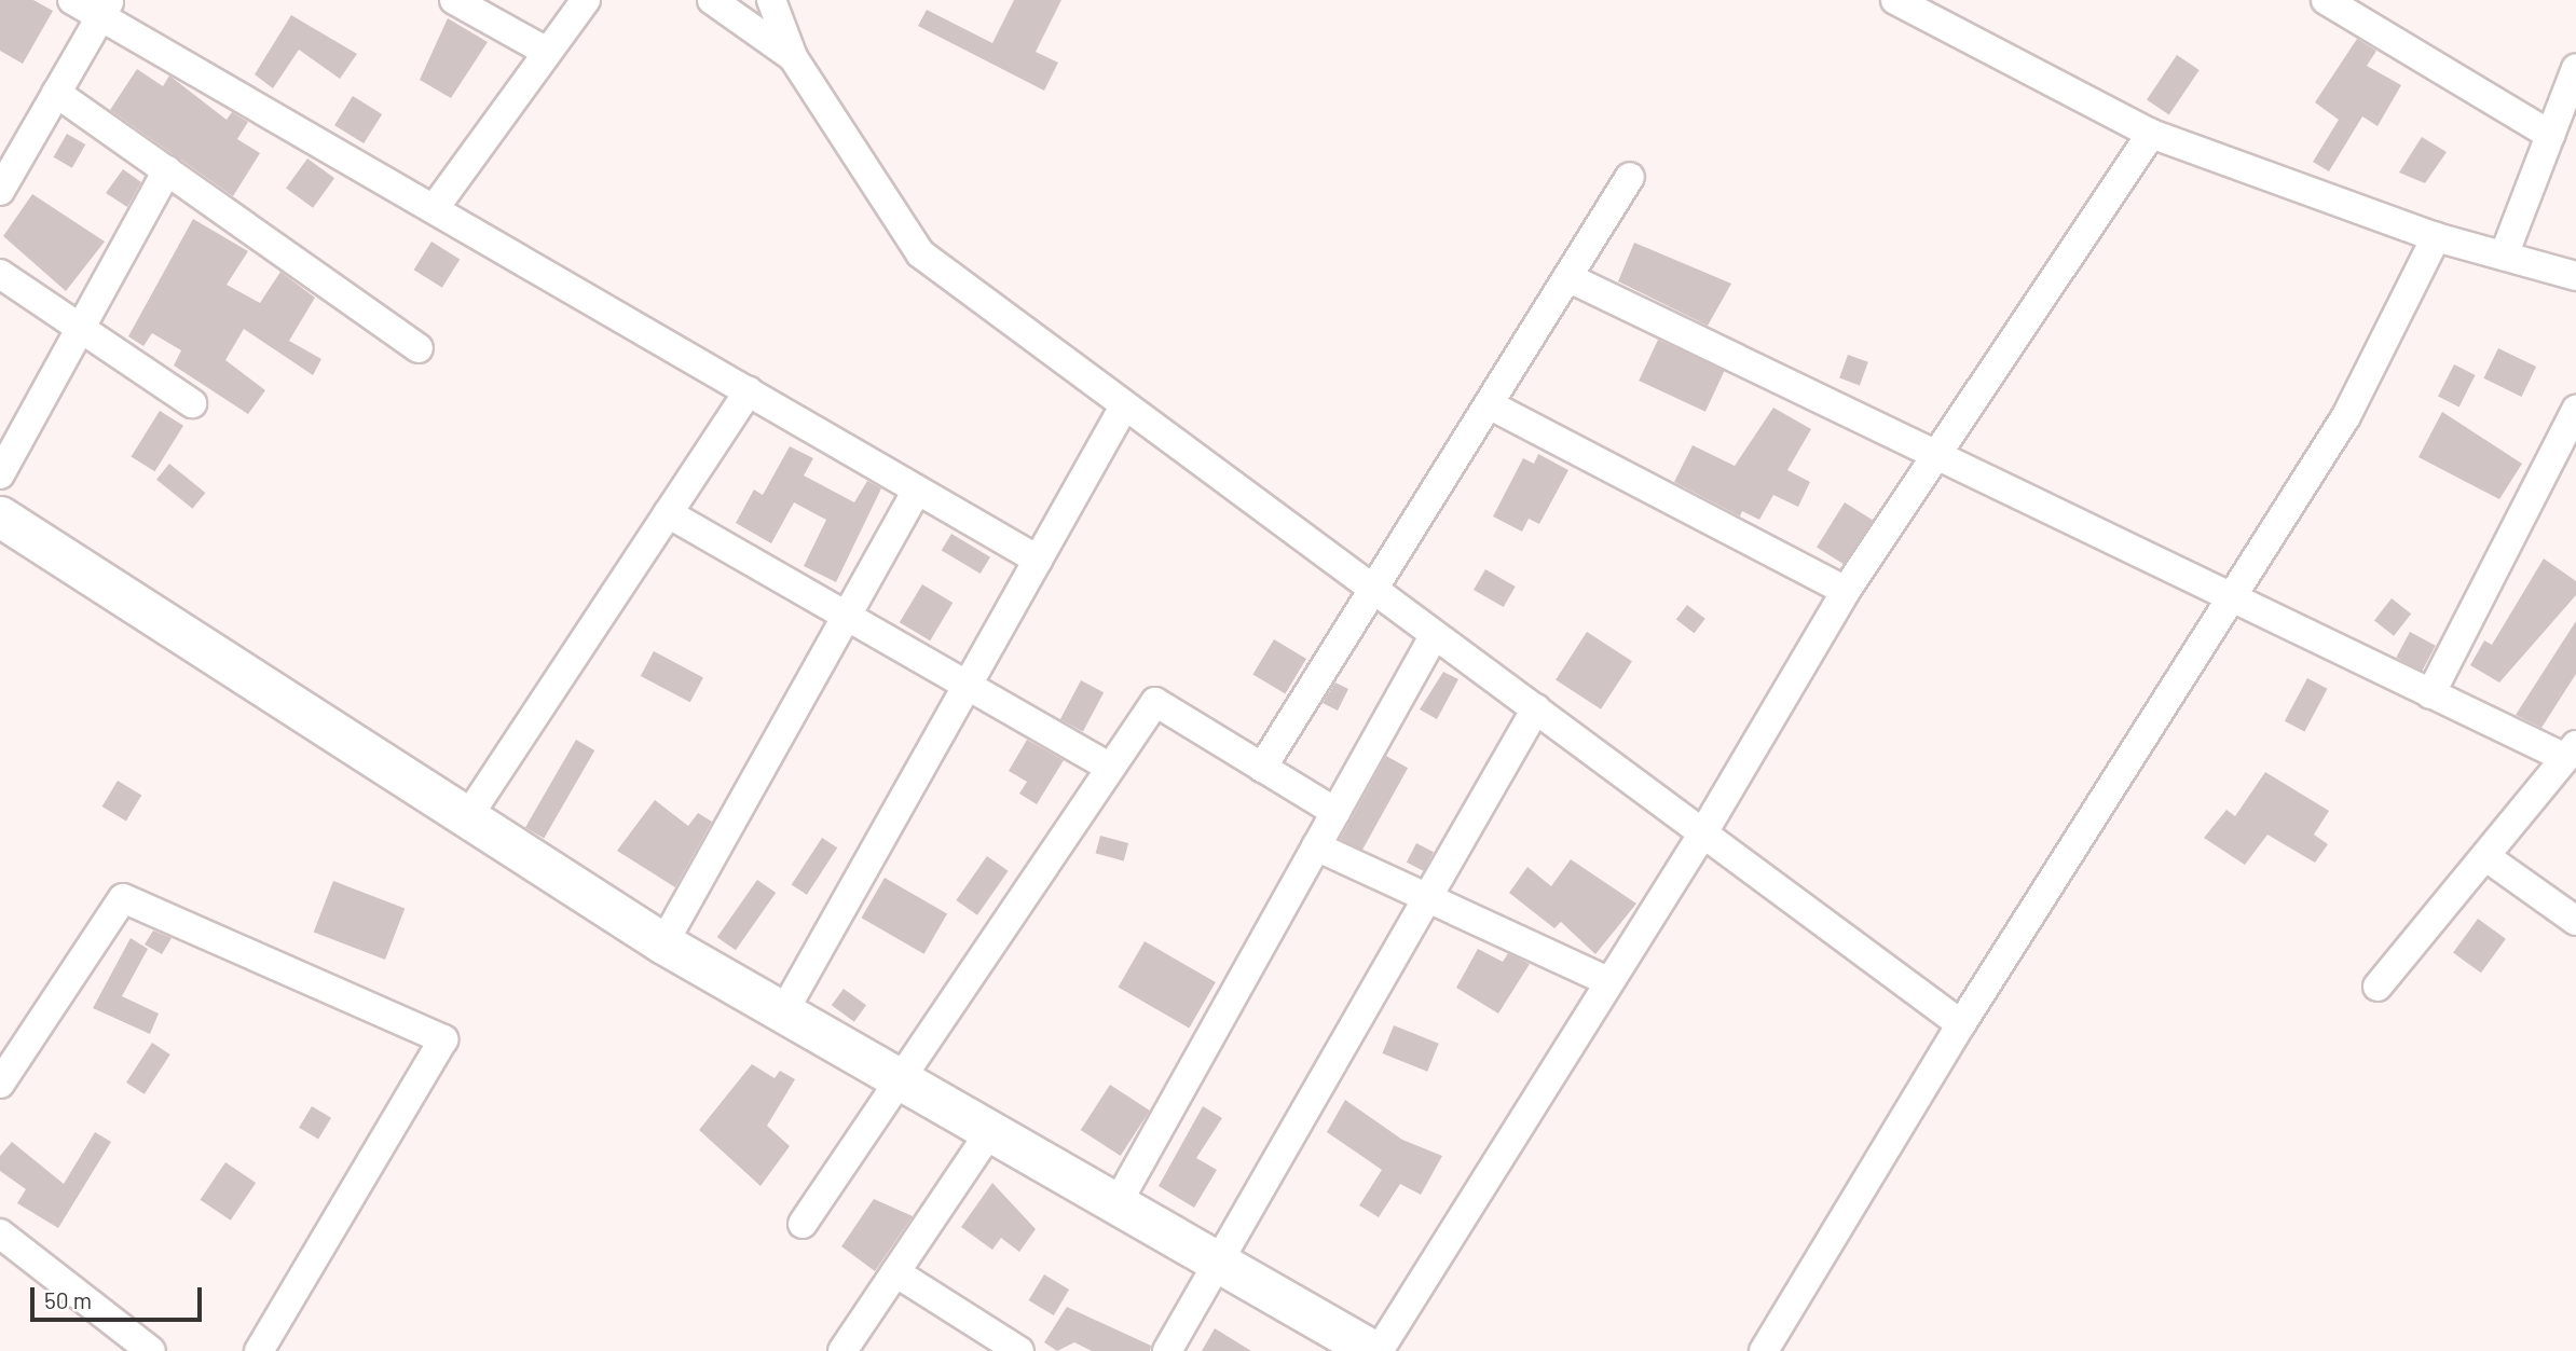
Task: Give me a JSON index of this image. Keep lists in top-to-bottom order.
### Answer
{
  "scale_bar": "50 m"
}
